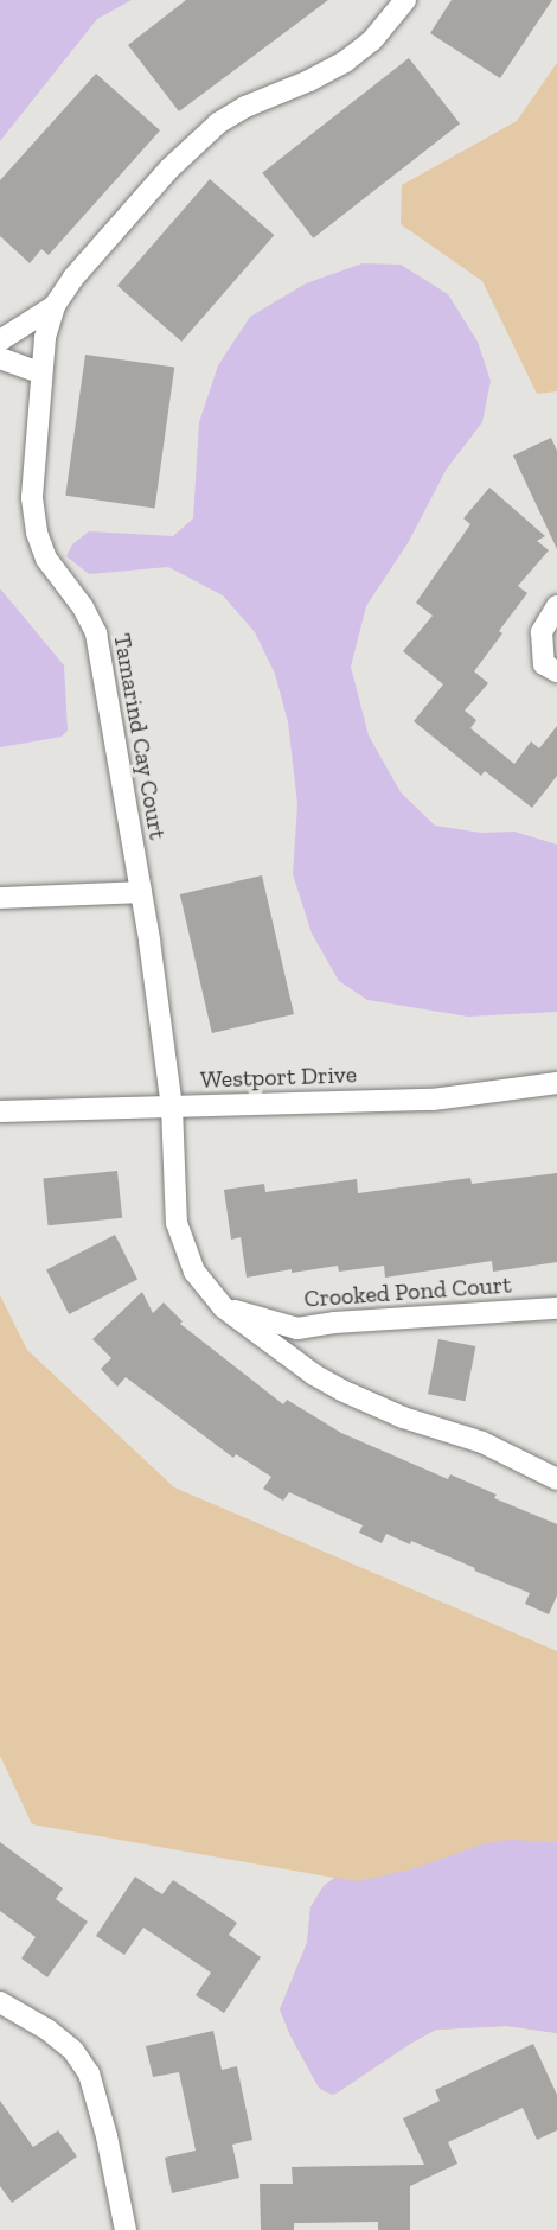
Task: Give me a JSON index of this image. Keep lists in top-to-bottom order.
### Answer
{
  "streets": {
    "street": ["Tamarind Cay Court", "Westport Drive", "Crooked Pond Court"]
  },
  "crossings": [
    ["Tamarind Cay Court", "Westport Drive"],
    ["Tamarind Cay Court", "Crooked Pond Court"]
  ]
}
